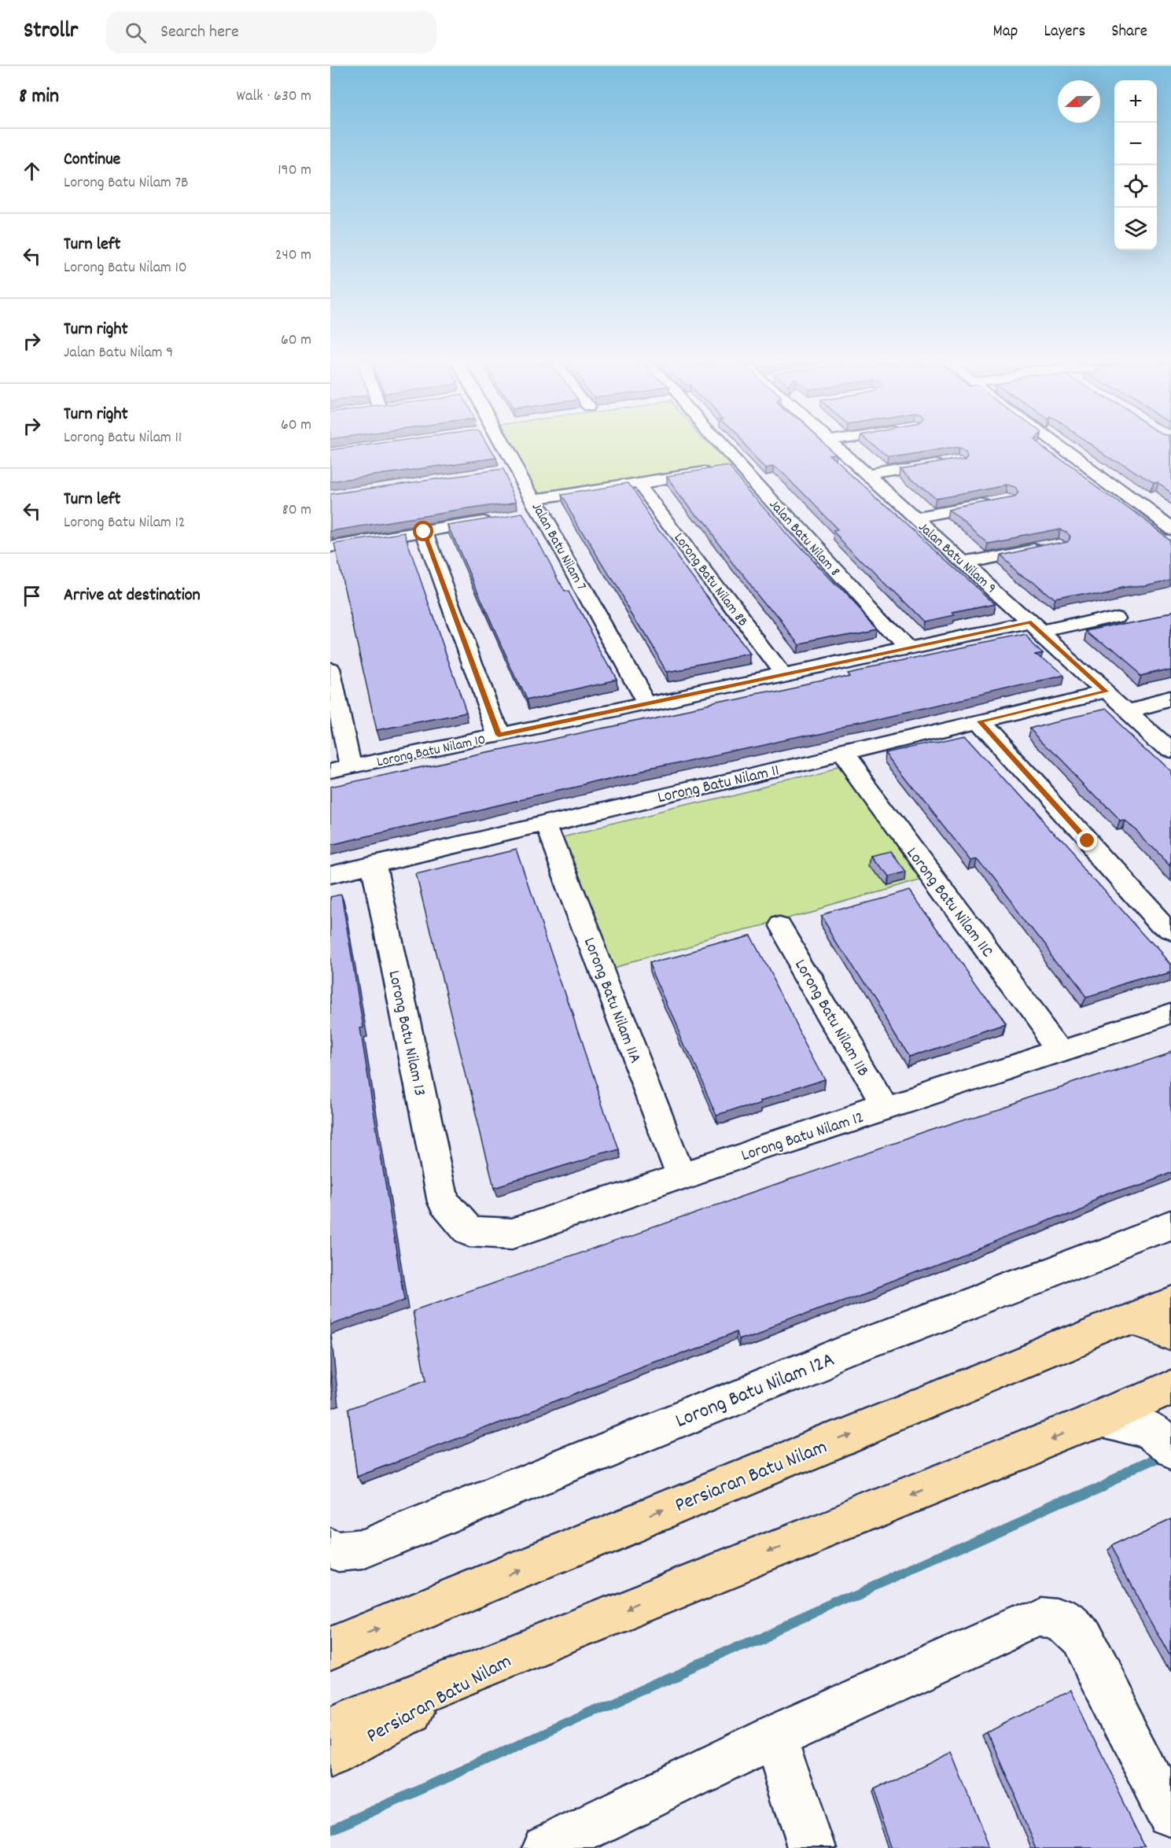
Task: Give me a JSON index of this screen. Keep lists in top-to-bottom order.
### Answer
{
  "streets": {
    "main road": ["Persiaran Batu Nilam"],
    "street": [
      "Jalan Batu Nilam 8",
      "Jalan Batu Nilam 7",
      "Jalan Batu Nilam 9",
      "Lorong Batu Nilam 8B",
      "Lorong Batu Nilam 10",
      "Lorong Batu Nilam 11",
      "Lorong Batu Nilam 11C",
      "Lorong Batu Nilam 11A",
      "Lorong Batu Nilam 11B",
      "Lorong Batu Nilam 13",
      "Lorong Batu Nilam 12",
      "Lorong Batu Nilam 12A"
    ]
  },
  "crossings": [
    ["Jalan Batu Nilam 8", "Lorong Batu Nilam 10"],
    ["Jalan Batu Nilam 7", "Lorong Batu Nilam 10"],
    ["Jalan Batu Nilam 9", "Lorong Batu Nilam 10"],
    ["Jalan Batu Nilam 9", "Lorong Batu Nilam 11"],
    ["Lorong Batu Nilam 8B", "Lorong Batu Nilam 10"],
    ["Lorong Batu Nilam 11", "Lorong Batu Nilam 11C"],
    ["Lorong Batu Nilam 11", "Lorong Batu Nilam 11A"],
    ["Lorong Batu Nilam 11", "Lorong Batu Nilam 13"],
    ["Lorong Batu Nilam 11C", "Lorong Batu Nilam 12"],
    ["Lorong Batu Nilam 11A", "Lorong Batu Nilam 12"],
    ["Lorong Batu Nilam 11B", "Lorong Batu Nilam 12"],
    ["Lorong Batu Nilam 13", "Lorong Batu Nilam 12"]
  ],
  "north": "left",
  "page": {
    "header": "Strollr",
    "search": "Search here",
    "nav": ["Map", "Layers", "Share"],
    "heading": ["8 min", "Walk · 630 m"],
    "map_buttons": ["+", "−"],
    "list": [
      ["Continue", "Lorong Batu Nilam 7B", "190 m"],
      ["Turn left", "Lorong Batu Nilam 10", "240 m"],
      ["Turn right", "Jalan Batu Nilam 9", "60 m"],
      ["Turn right", "Lorong Batu Nilam 11", "60 m"],
      ["Turn left", "Lorong Batu Nilam 12", "80 m"],
      "Arrive at destination"
    ]
  }
}
